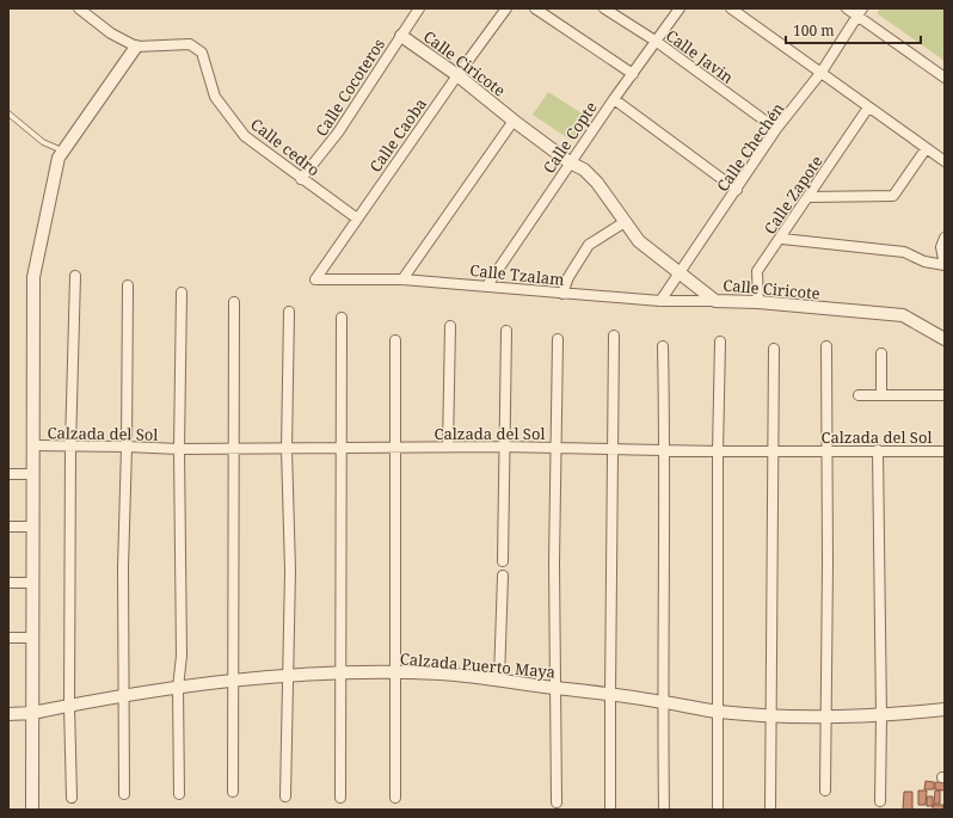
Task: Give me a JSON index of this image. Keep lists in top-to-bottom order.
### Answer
{
  "streets": {
    "street": [
      "Calle Javin",
      "Calle Ciricote",
      "Calle Cocoteros",
      "Calle Caoba",
      "Calle Copte",
      "Calle cedro",
      "Calle Chechén",
      "Calle Zapote",
      "Calle Tzalam",
      "Calzada del Sol",
      "Calzada Puerto Maya"
    ]
  },
  "crossings": [
    ["Calle Javin", "Calle Copte"],
    ["Calle Javin", "Calle Chechén"],
    ["Calle Ciricote", "Calle Cocoteros"],
    ["Calle Ciricote", "Calle Caoba"],
    ["Calle Ciricote", "Calle Copte"],
    ["Calle Ciricote", "Calle Chechén"],
    ["Calle Ciricote", "Calle Zapote"],
    ["Calle Ciricote", "Calle Tzalam"],
    ["Calle Cocoteros", "Calle cedro"],
    ["Calle Caoba", "Calle cedro"],
    ["Calle Caoba", "Calle Tzalam"],
    ["Calle Copte", "Calle Tzalam"],
    ["Calle Chechén", "Calle Tzalam"]
  ],
  "scale_bar": "100 m"
}
